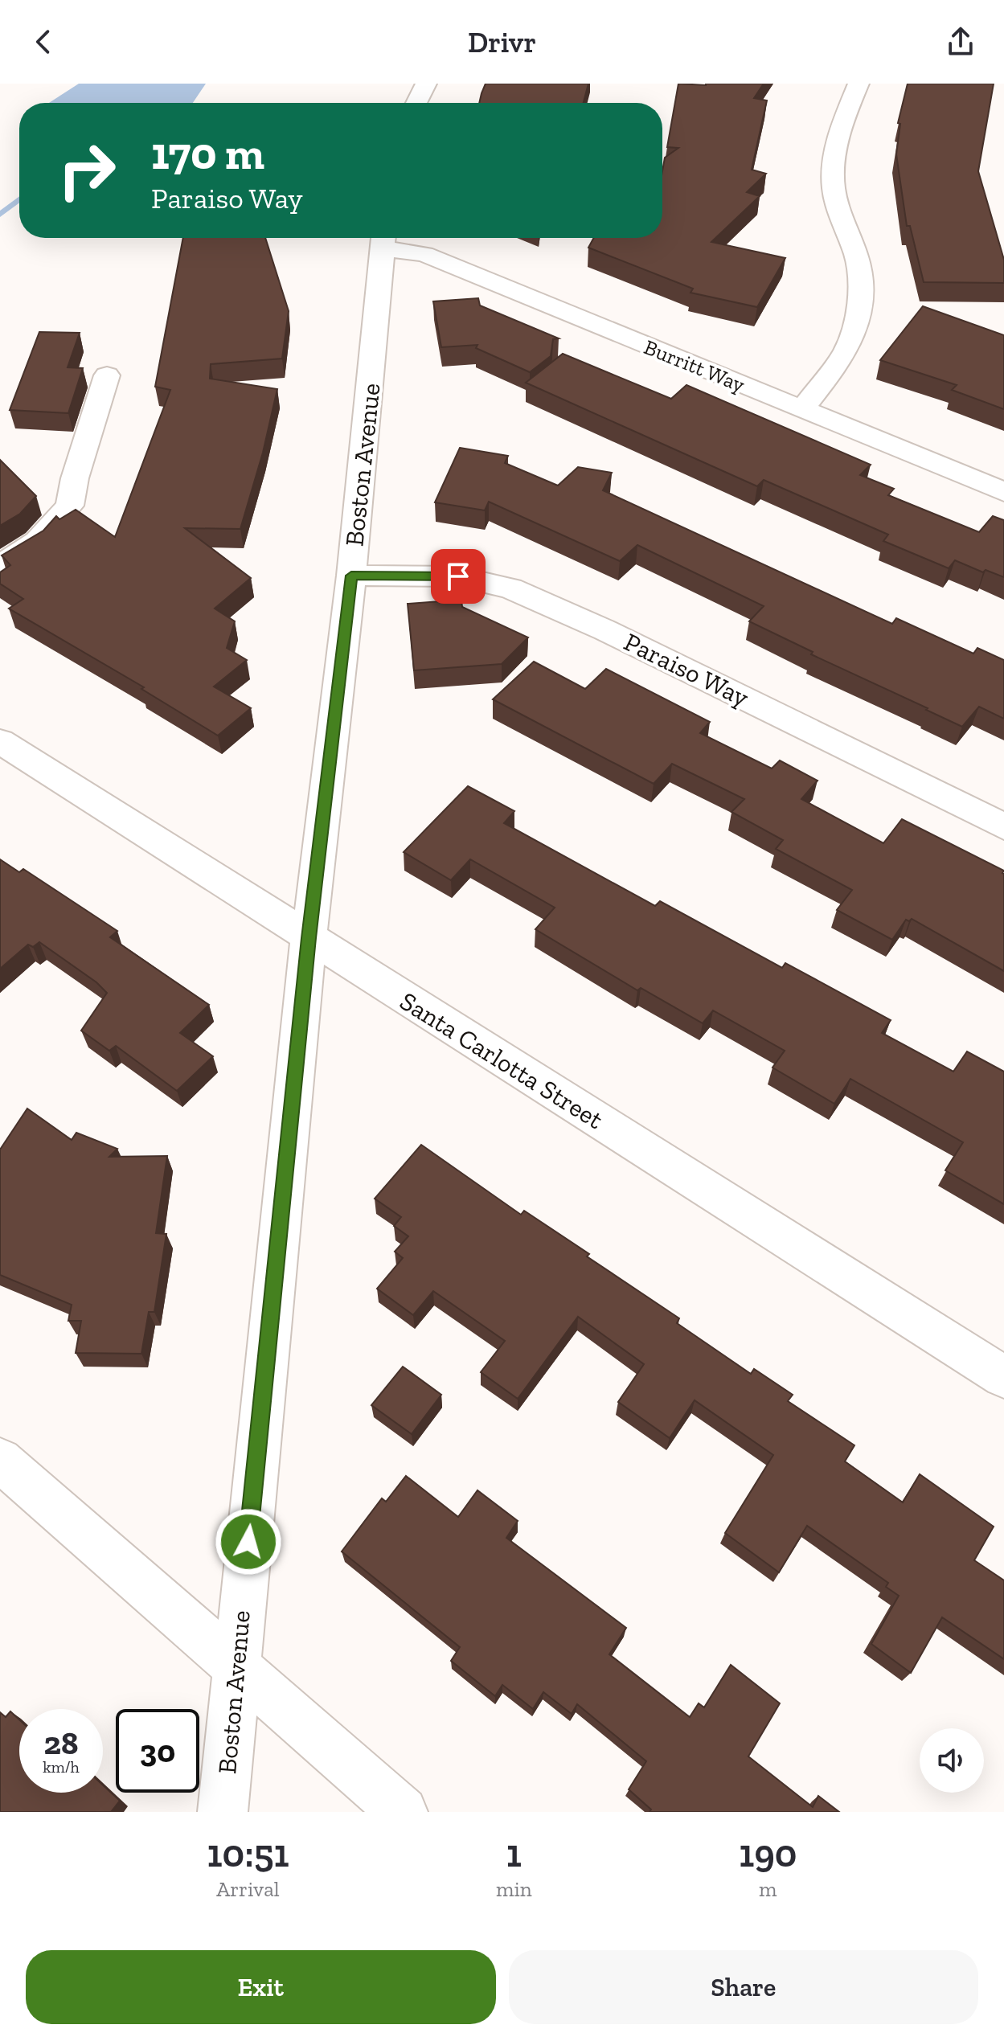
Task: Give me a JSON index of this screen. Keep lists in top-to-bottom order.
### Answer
{
  "streets": {
    "street": [
      "Burritt Way",
      "Boston Avenue",
      "Paraiso Way",
      "Santa Carlotta Street"
    ]
  },
  "crossings": [
    ["Burritt Way", "Boston Avenue"],
    ["Boston Avenue", "Paraiso Way"],
    ["Boston Avenue", "Santa Carlotta Street"]
  ],
  "page": {
    "header": "Drivr",
    "turn": ["170 m", "Paraiso Way"],
    "speed": "28 km/h",
    "limit": "30",
    "eta": [
      "10:51",
      "Arrival",
      "1",
      "min",
      "190",
      "m"
    ],
    "buttons": ["Exit", "Share"]
  }
}
